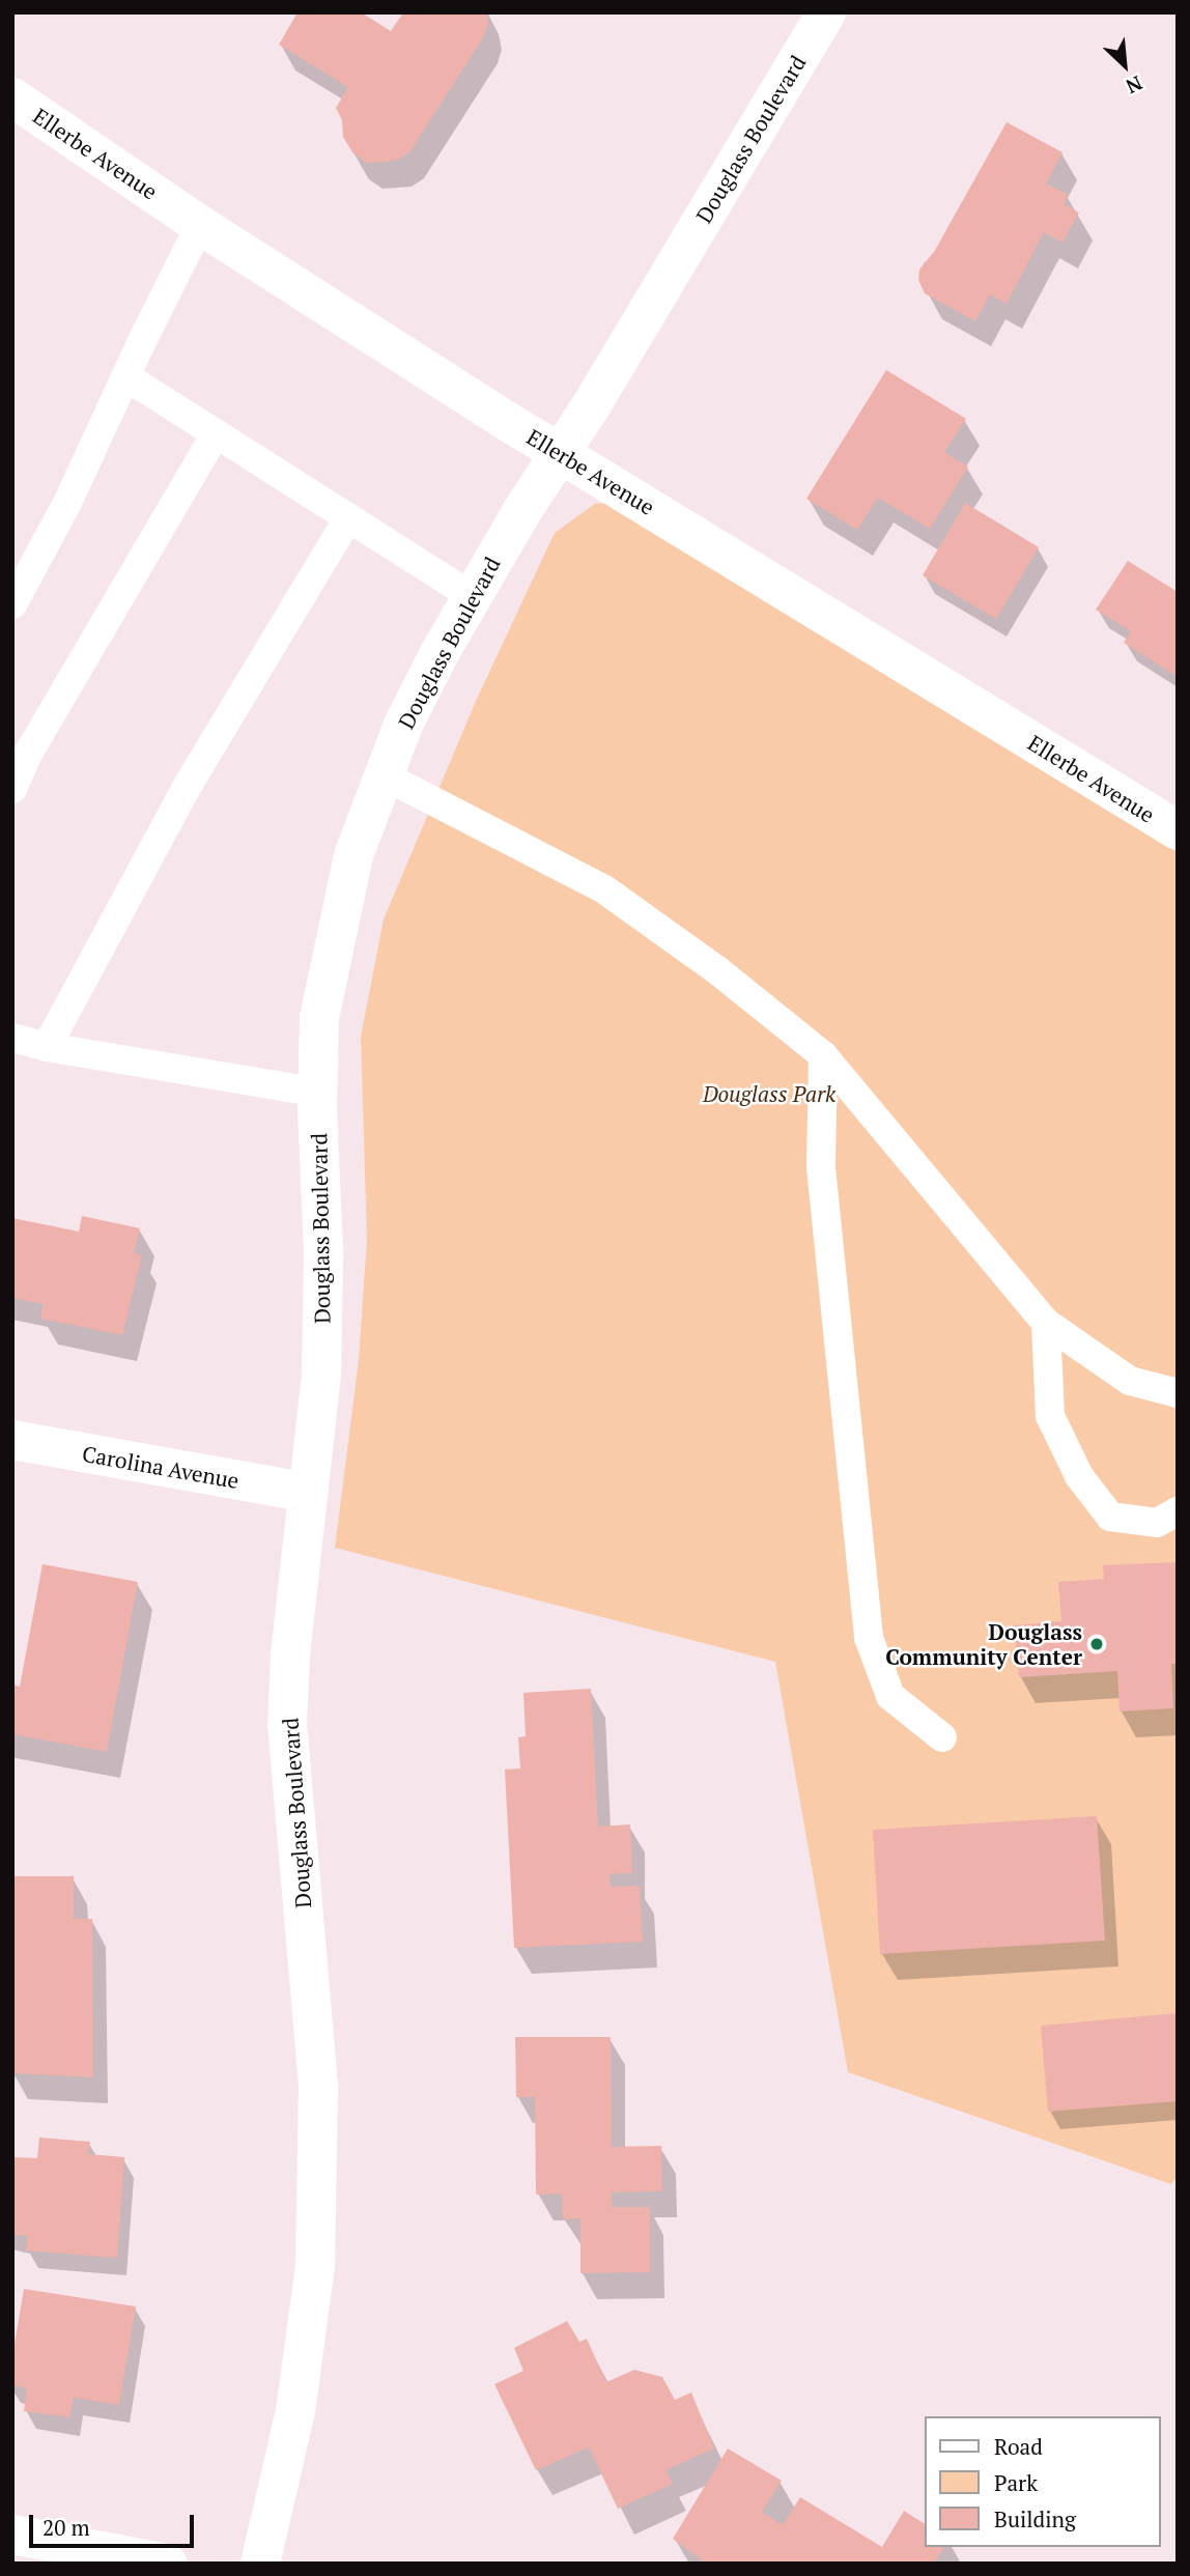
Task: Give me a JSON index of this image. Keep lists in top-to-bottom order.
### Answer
{
  "streets": {
    "street": ["Douglass Boulevard", "Ellerbe Avenue", "Carolina Avenue"]
  },
  "crossings": [
    ["Douglass Boulevard", "Ellerbe Avenue"],
    ["Douglass Boulevard", "Carolina Avenue"]
  ],
  "parks": ["Douglass Park"],
  "places": ["Douglass Community Center"],
  "legend": ["Road", "Park", "Building"],
  "scale_bar": "20 m",
  "north": "bottom right"
}
